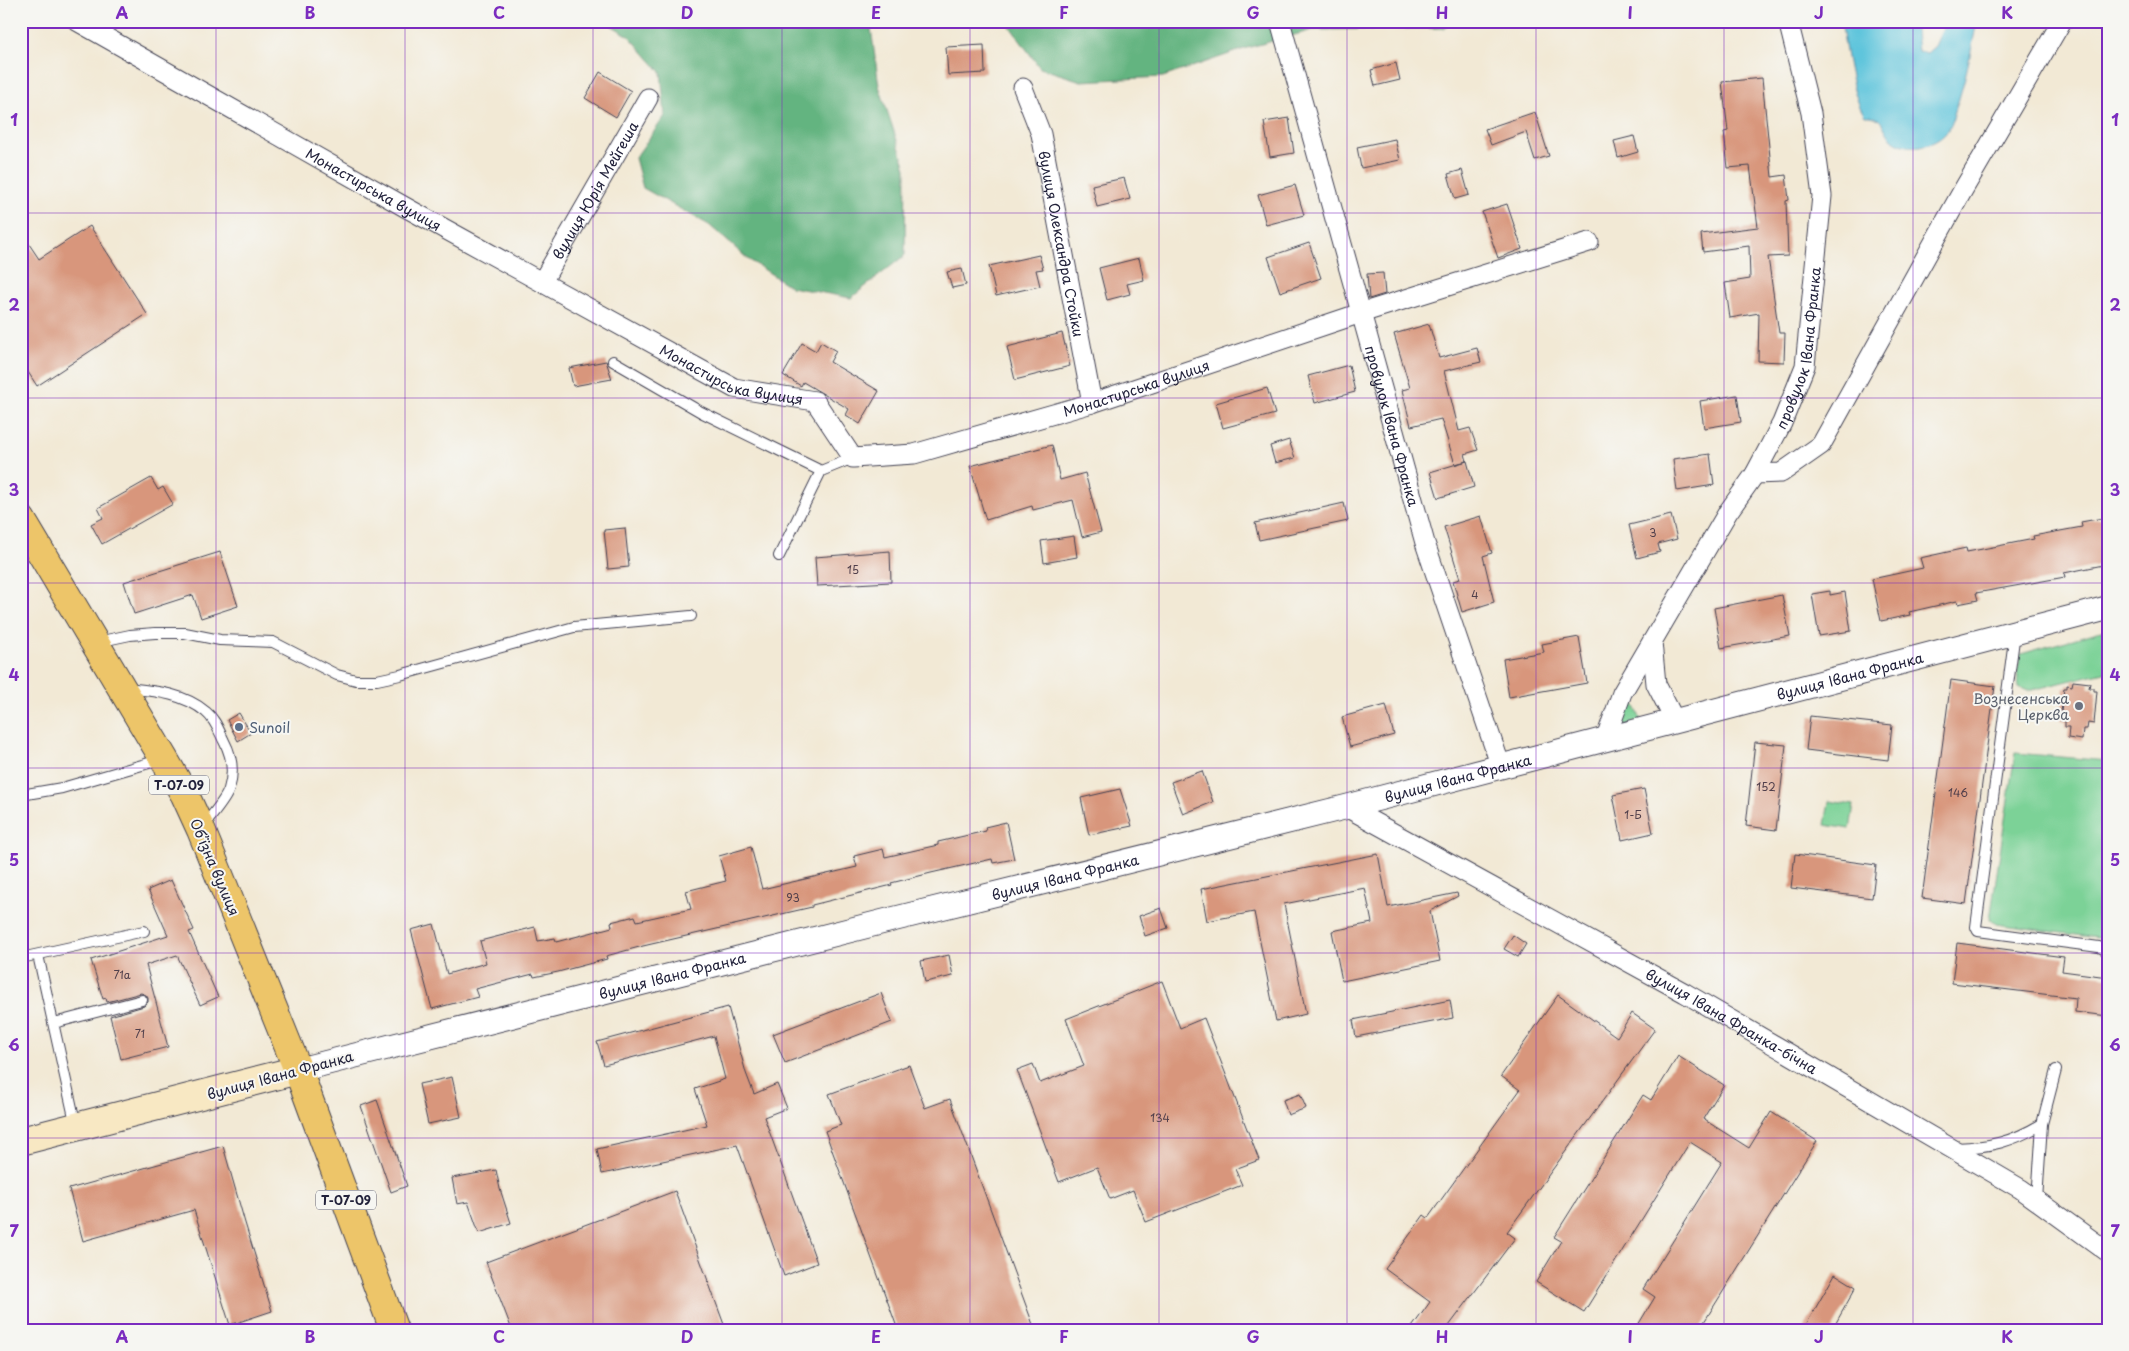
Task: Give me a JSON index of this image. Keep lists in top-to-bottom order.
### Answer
{
  "streets": {
    "main road": ["вулиця Івана Франка", "Т-07-09", "Обʼїзна вулиця"],
    "street": [
      "Монастирська вулиця",
      "вулиця Юрія Мейгеша",
      "вулиця Олександра Стойки",
      "провулок Івана Франка",
      "вулиця Івана Франка-бічна"
    ]
  },
  "crossings": [
    ["Монастирська вулиця", "вулиця Юрія Мейгеша"],
    ["Монастирська вулиця", "вулиця Олександра Стойки"],
    ["Монастирська вулиця", "провулок Івана Франка"],
    ["провулок Івана Франка", "вулиця Івана Франка"],
    ["вулиця Івана Франка", "Т-07-09"],
    ["вулиця Івана Франка", "Обʼїзна вулиця"],
    ["вулиця Івана Франка", "вулиця Івана Франка-бічна"],
    ["Т-07-09", "Обʼїзна вулиця"]
  ],
  "places": ["Вознесенська Церква", "Sunoil"],
  "house_numbers": [
    "3",
    "15",
    "4",
    "152",
    "146",
    "1-Б",
    "93",
    "71а",
    "71",
    "134"
  ],
  "grid": {
    "columns": [
      "A",
      "B",
      "C",
      "D",
      "E",
      "F",
      "G",
      "H",
      "I",
      "J",
      "K"
    ],
    "rows": [
      "1",
      "2",
      "3",
      "4",
      "5",
      "6",
      "7"
    ]
  }
}
